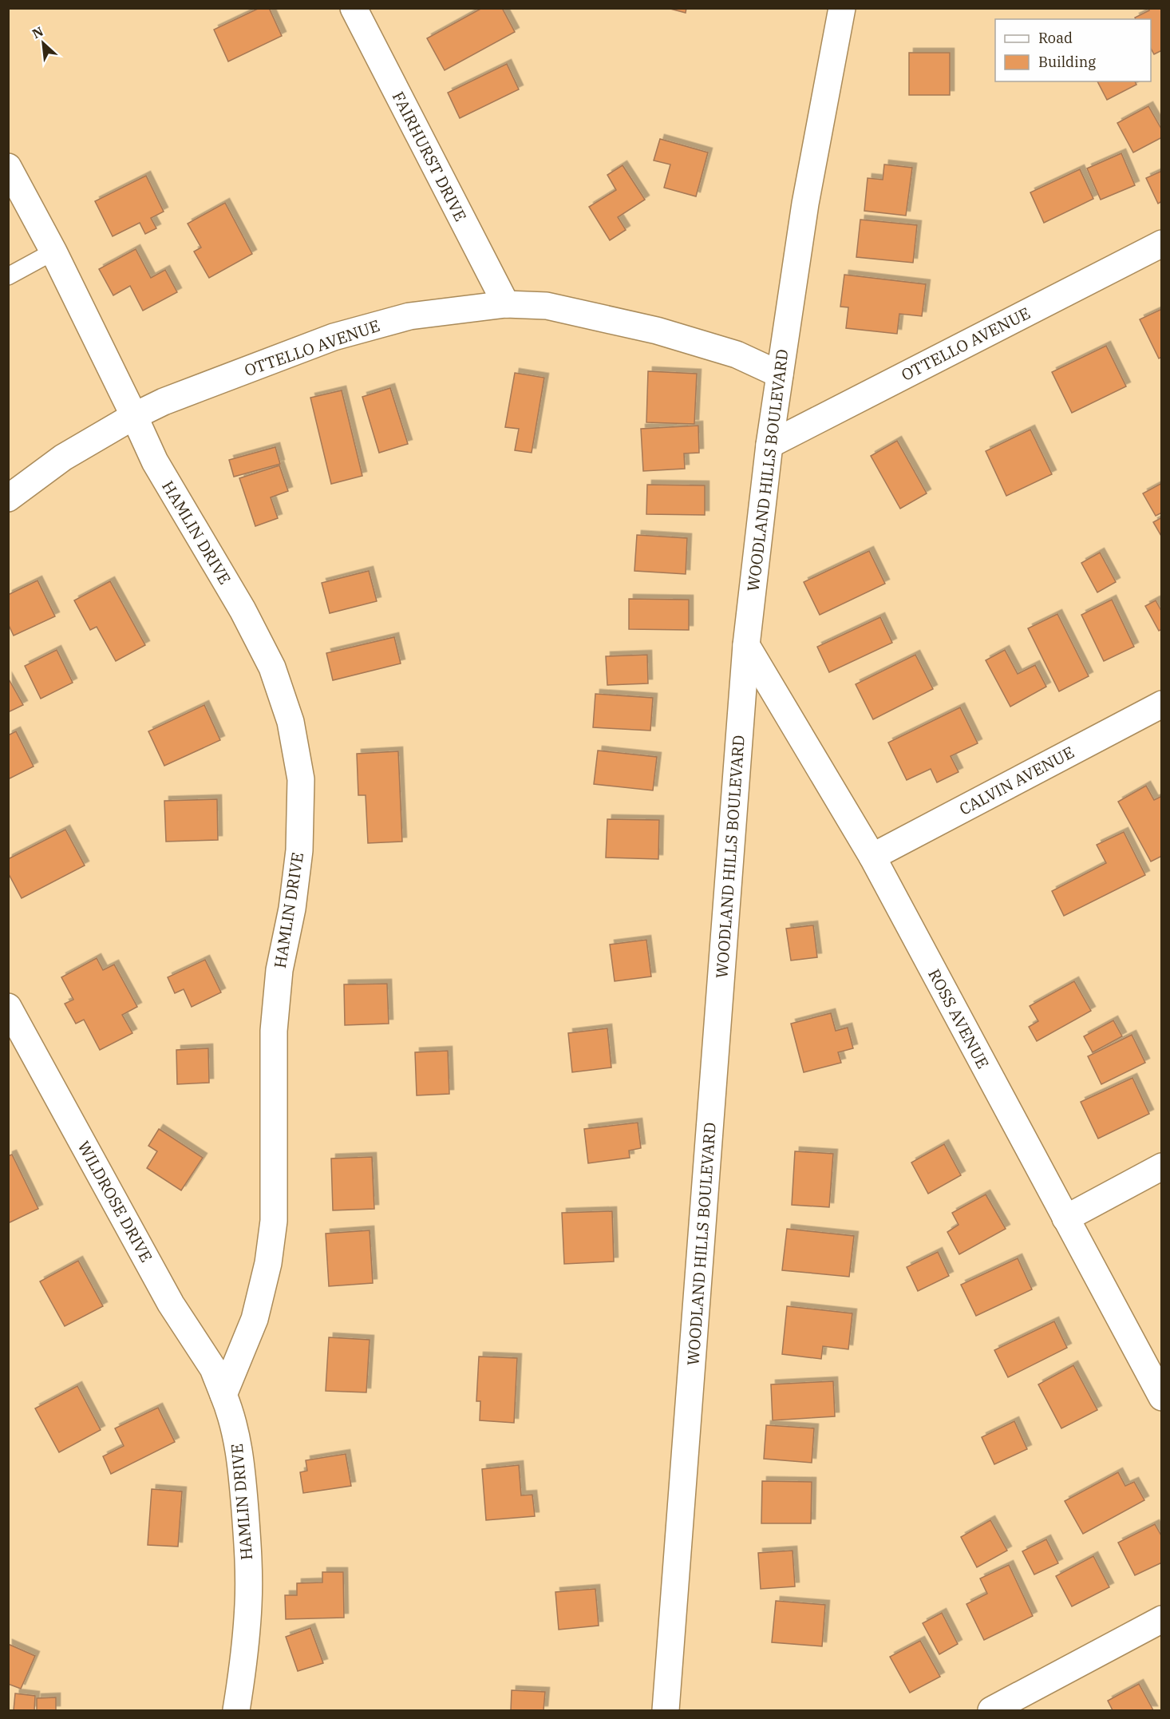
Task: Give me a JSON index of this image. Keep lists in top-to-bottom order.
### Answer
{
  "streets": {
    "street": [
      "FAIRHURST DRIVE",
      "OTTELLO AVENUE",
      "WOODLAND HILLS BOULEVARD",
      "HAMLIN DRIVE",
      "CALVIN AVENUE",
      "ROSS AVENUE",
      "WILDROSE DRIVE"
    ]
  },
  "crossings": [
    ["FAIRHURST DRIVE", "OTTELLO AVENUE"],
    ["OTTELLO AVENUE", "WOODLAND HILLS BOULEVARD"],
    ["OTTELLO AVENUE", "HAMLIN DRIVE"],
    ["WOODLAND HILLS BOULEVARD", "ROSS AVENUE"],
    ["HAMLIN DRIVE", "WILDROSE DRIVE"],
    ["CALVIN AVENUE", "ROSS AVENUE"]
  ],
  "legend": ["Road", "Building"],
  "north": "top left"
}
